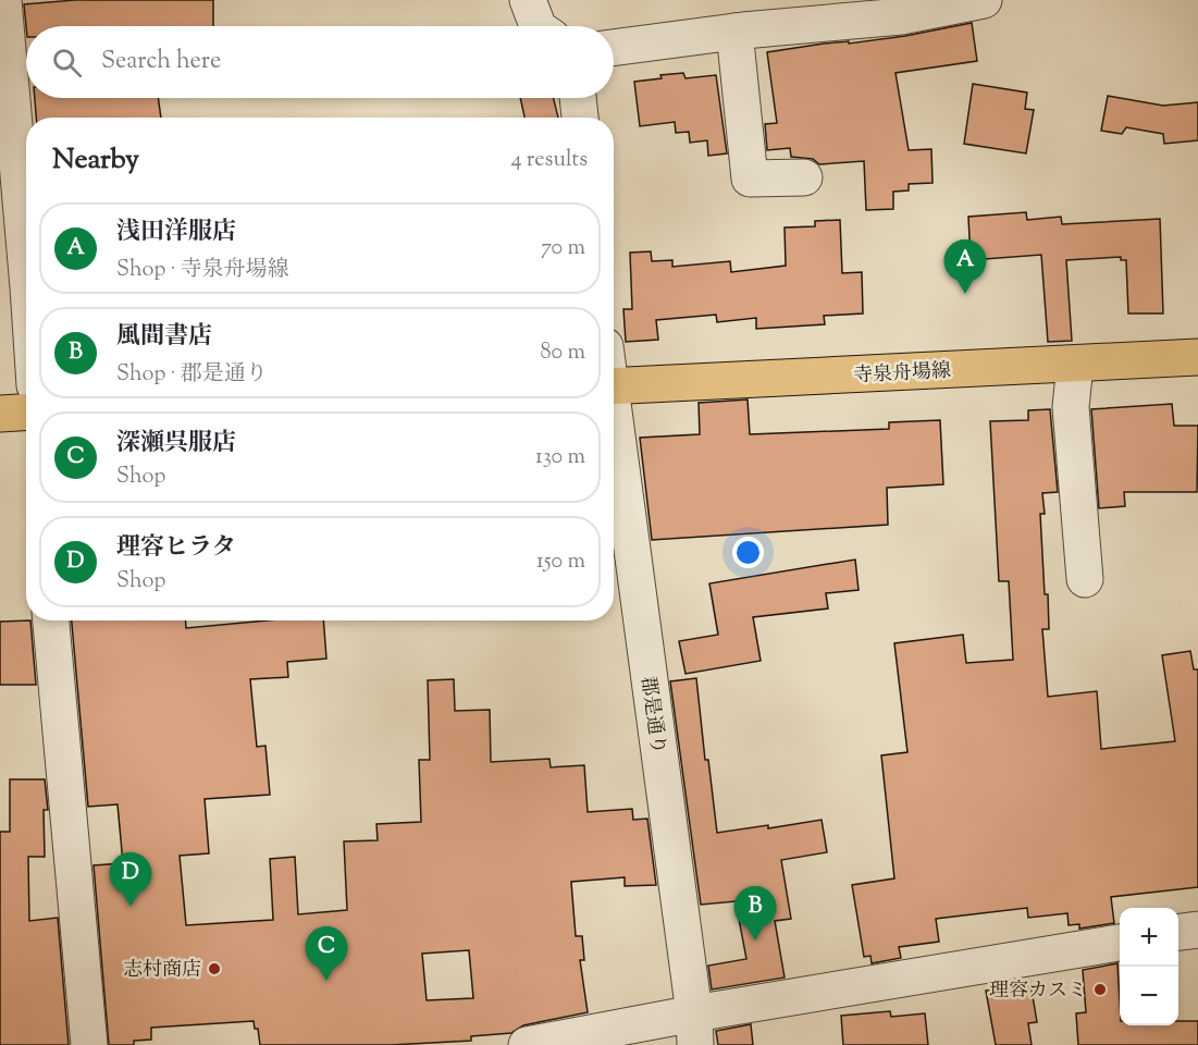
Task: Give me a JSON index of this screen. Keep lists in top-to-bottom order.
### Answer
{
  "streets": {
    "main road": ["寺泉舟場線"],
    "street": ["郡是通り"]
  },
  "places": ["志村商店", "理容カスミ"],
  "page": {
    "search": "Search here",
    "heading": ["Nearby", "4 results"],
    "list": [
      {
        "mark": "A",
        "name": "浅田洋服店",
        "note": "Shop · 寺泉舟場線",
        "value": "70 m"
      },
      {
        "mark": "B",
        "name": "風間書店",
        "note": "Shop · 郡是通り",
        "value": "80 m"
      },
      {
        "mark": "C",
        "name": "深瀬呉服店",
        "note": "Shop",
        "value": "130 m"
      },
      {
        "mark": "D",
        "name": "理容ヒラタ",
        "note": "Shop",
        "value": "150 m"
      }
    ],
    "pins": [
      "A",
      "D",
      "B",
      "C"
    ],
    "map_buttons": ["+", "−"]
  }
}
